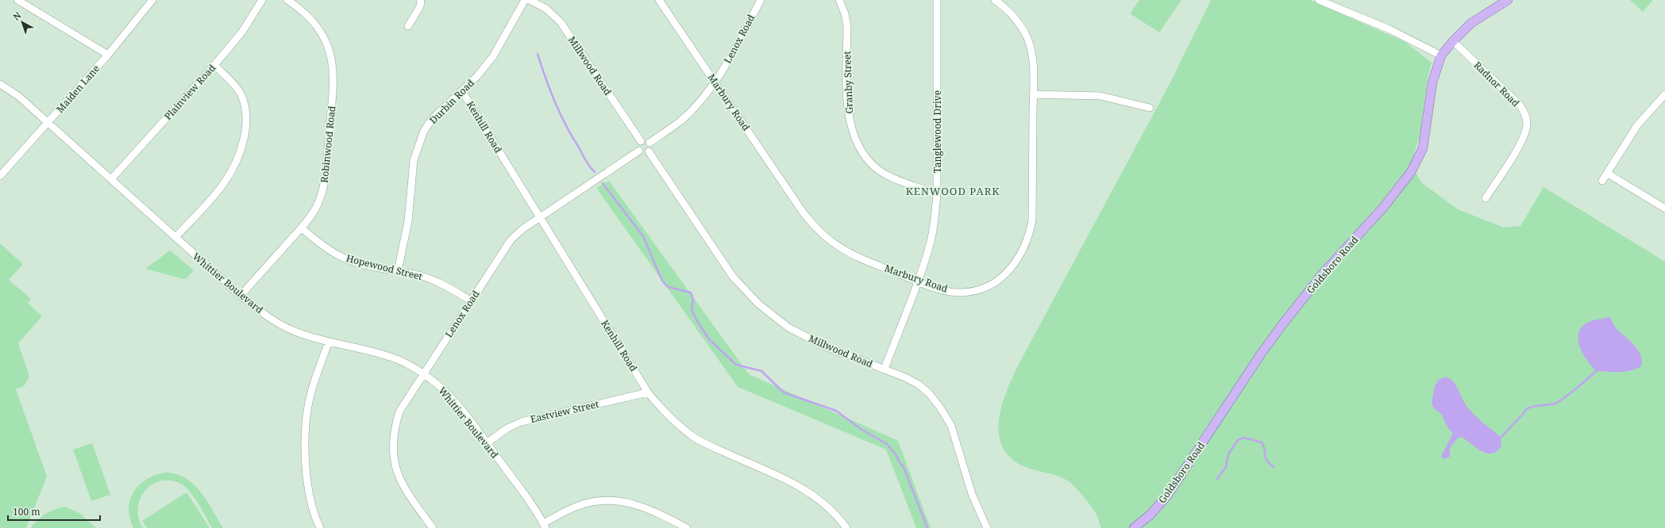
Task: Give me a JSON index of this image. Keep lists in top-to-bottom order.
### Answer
{
  "streets": {
    "main road": ["Goldsboro Road"],
    "street": [
      "Lenox Road",
      "Millwood Road",
      "Granby Street",
      "Radnor Road",
      "Maiden Lane",
      "Plainview Road",
      "Durbin Road",
      "Marbury Road",
      "Kenhill Road",
      "Tanglewood Drive",
      "Robinwood Road",
      "Hopewood Street",
      "Whittier Boulevard",
      "Eastview Street"
    ]
  },
  "crossings": [
    ["Lenox Road", "Millwood Road"],
    ["Lenox Road", "Marbury Road"],
    ["Lenox Road", "Kenhill Road"],
    ["Lenox Road", "Hopewood Street"],
    ["Lenox Road", "Whittier Boulevard"],
    ["Millwood Road", "Tanglewood Drive"],
    ["Granby Street", "Tanglewood Drive"],
    ["Radnor Road", "Goldsboro Road"],
    ["Maiden Lane", "Whittier Boulevard"],
    ["Plainview Road", "Whittier Boulevard"],
    ["Durbin Road", "Kenhill Road"],
    ["Durbin Road", "Hopewood Street"],
    ["Marbury Road", "Tanglewood Drive"],
    ["Kenhill Road", "Eastview Street"],
    ["Robinwood Road", "Hopewood Street"],
    ["Robinwood Road", "Whittier Boulevard"],
    ["Whittier Boulevard", "Eastview Street"]
  ],
  "districts": ["KENWOOD PARK"],
  "scale_bar": "100 m",
  "north": "top left"
}
